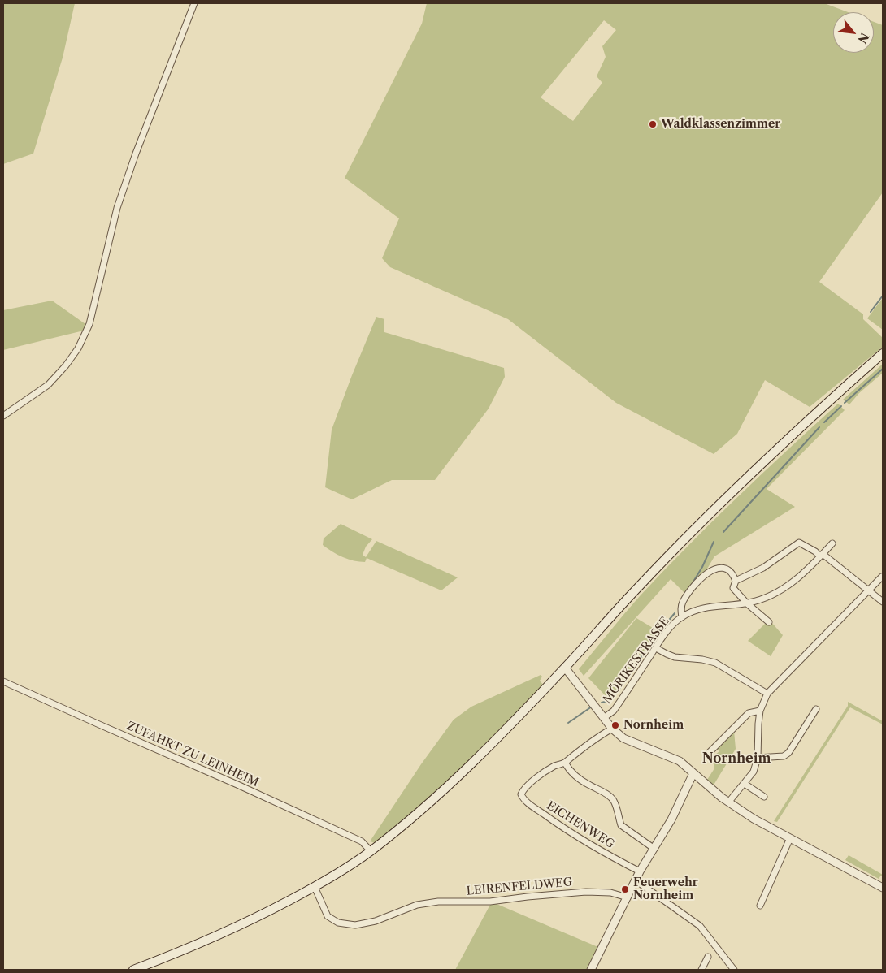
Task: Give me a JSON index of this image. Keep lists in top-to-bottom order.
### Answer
{
  "streets": {
    "street": [
      "MÖRIKESTRASSE",
      "ZUFAHRT ZU LEINHEIM",
      "EICHENWEG",
      "LEIRENFELDWEG"
    ]
  },
  "districts": ["Nornheim"],
  "places": ["Waldklassenzimmer", "Nornheim", "Feuerwehr Nornheim"],
  "north": "bottom right"
}
